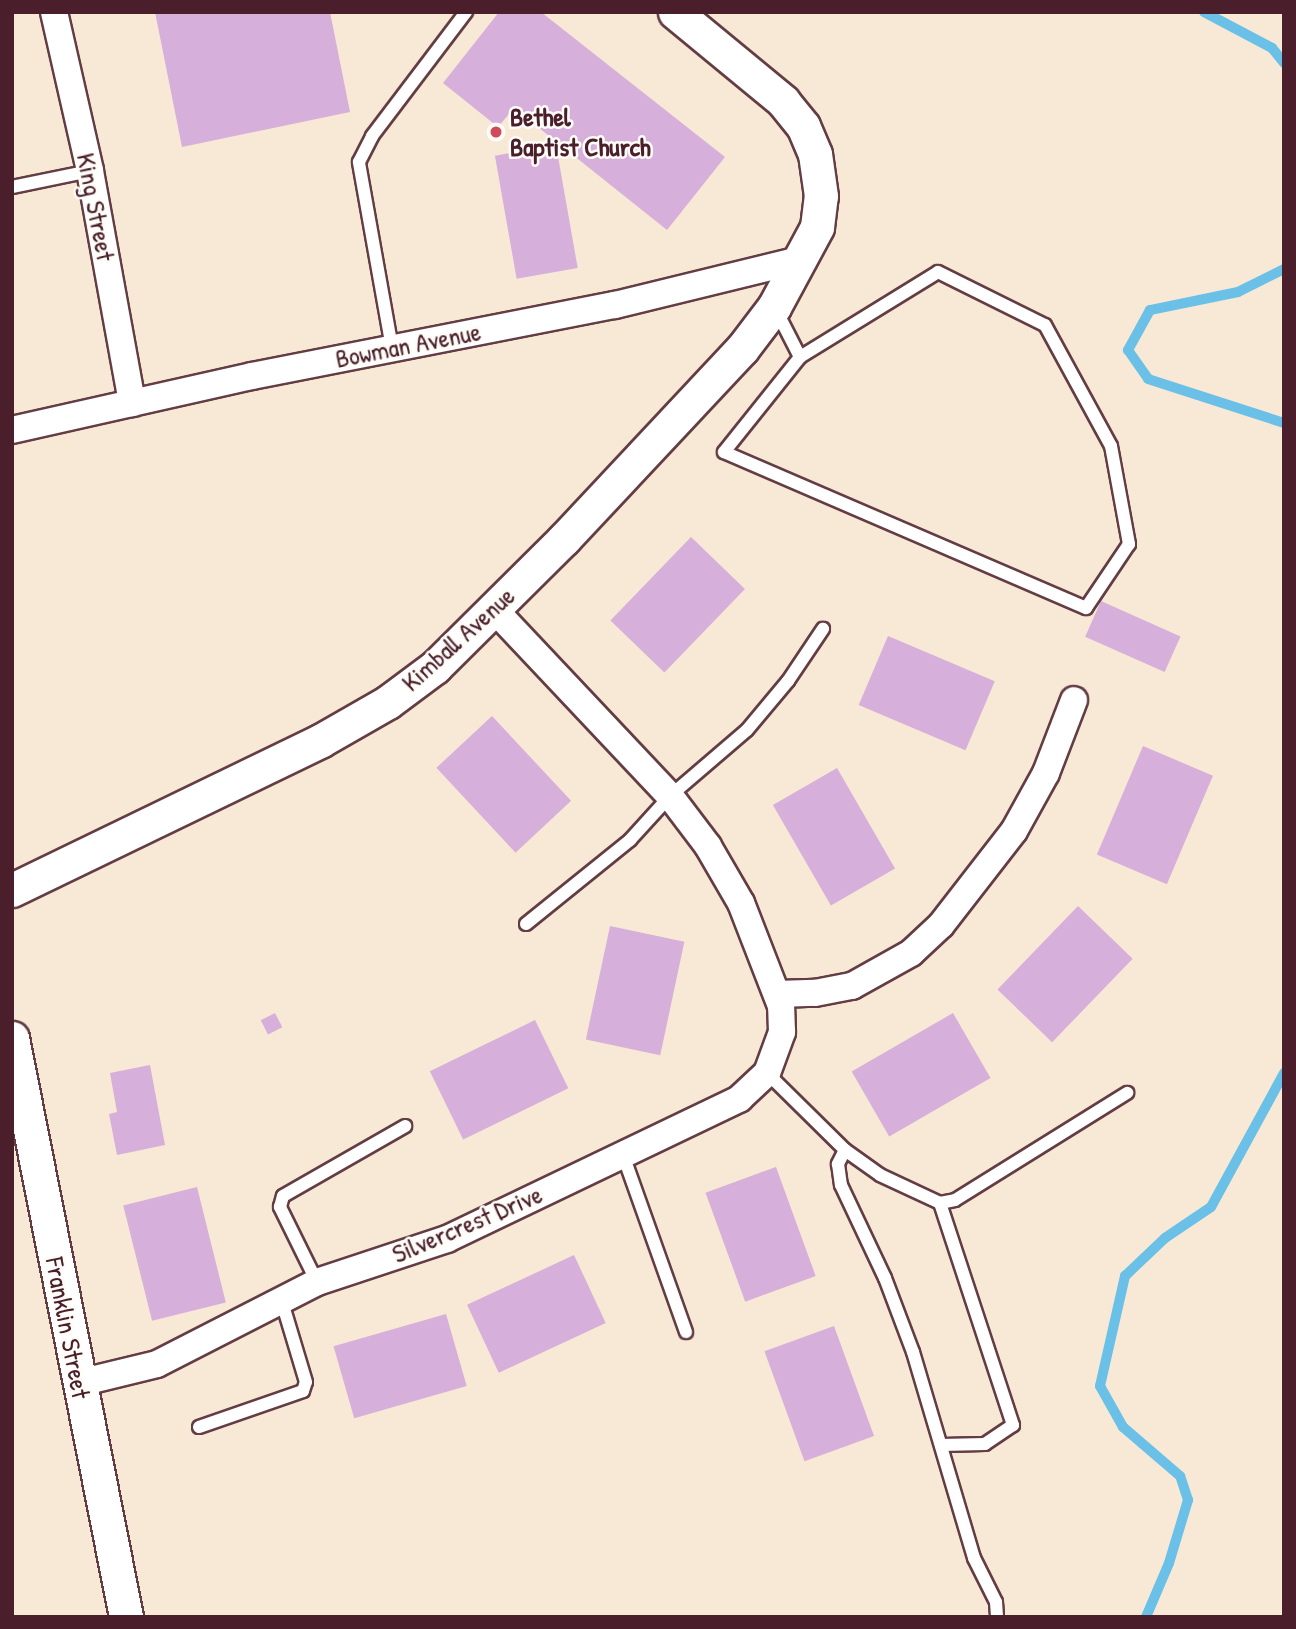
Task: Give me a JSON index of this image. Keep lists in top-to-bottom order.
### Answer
{
  "streets": {
    "street": [
      "King Street",
      "Bowman Avenue",
      "Kimball Avenue",
      "Silvercrest Drive",
      "Franklin Street"
    ]
  },
  "crossings": [
    ["King Street", "Bowman Avenue"],
    ["Bowman Avenue", "Kimball Avenue"],
    ["Kimball Avenue", "Silvercrest Drive"],
    ["Silvercrest Drive", "Franklin Street"]
  ],
  "places": ["Bethel Baptist Church"]
}
